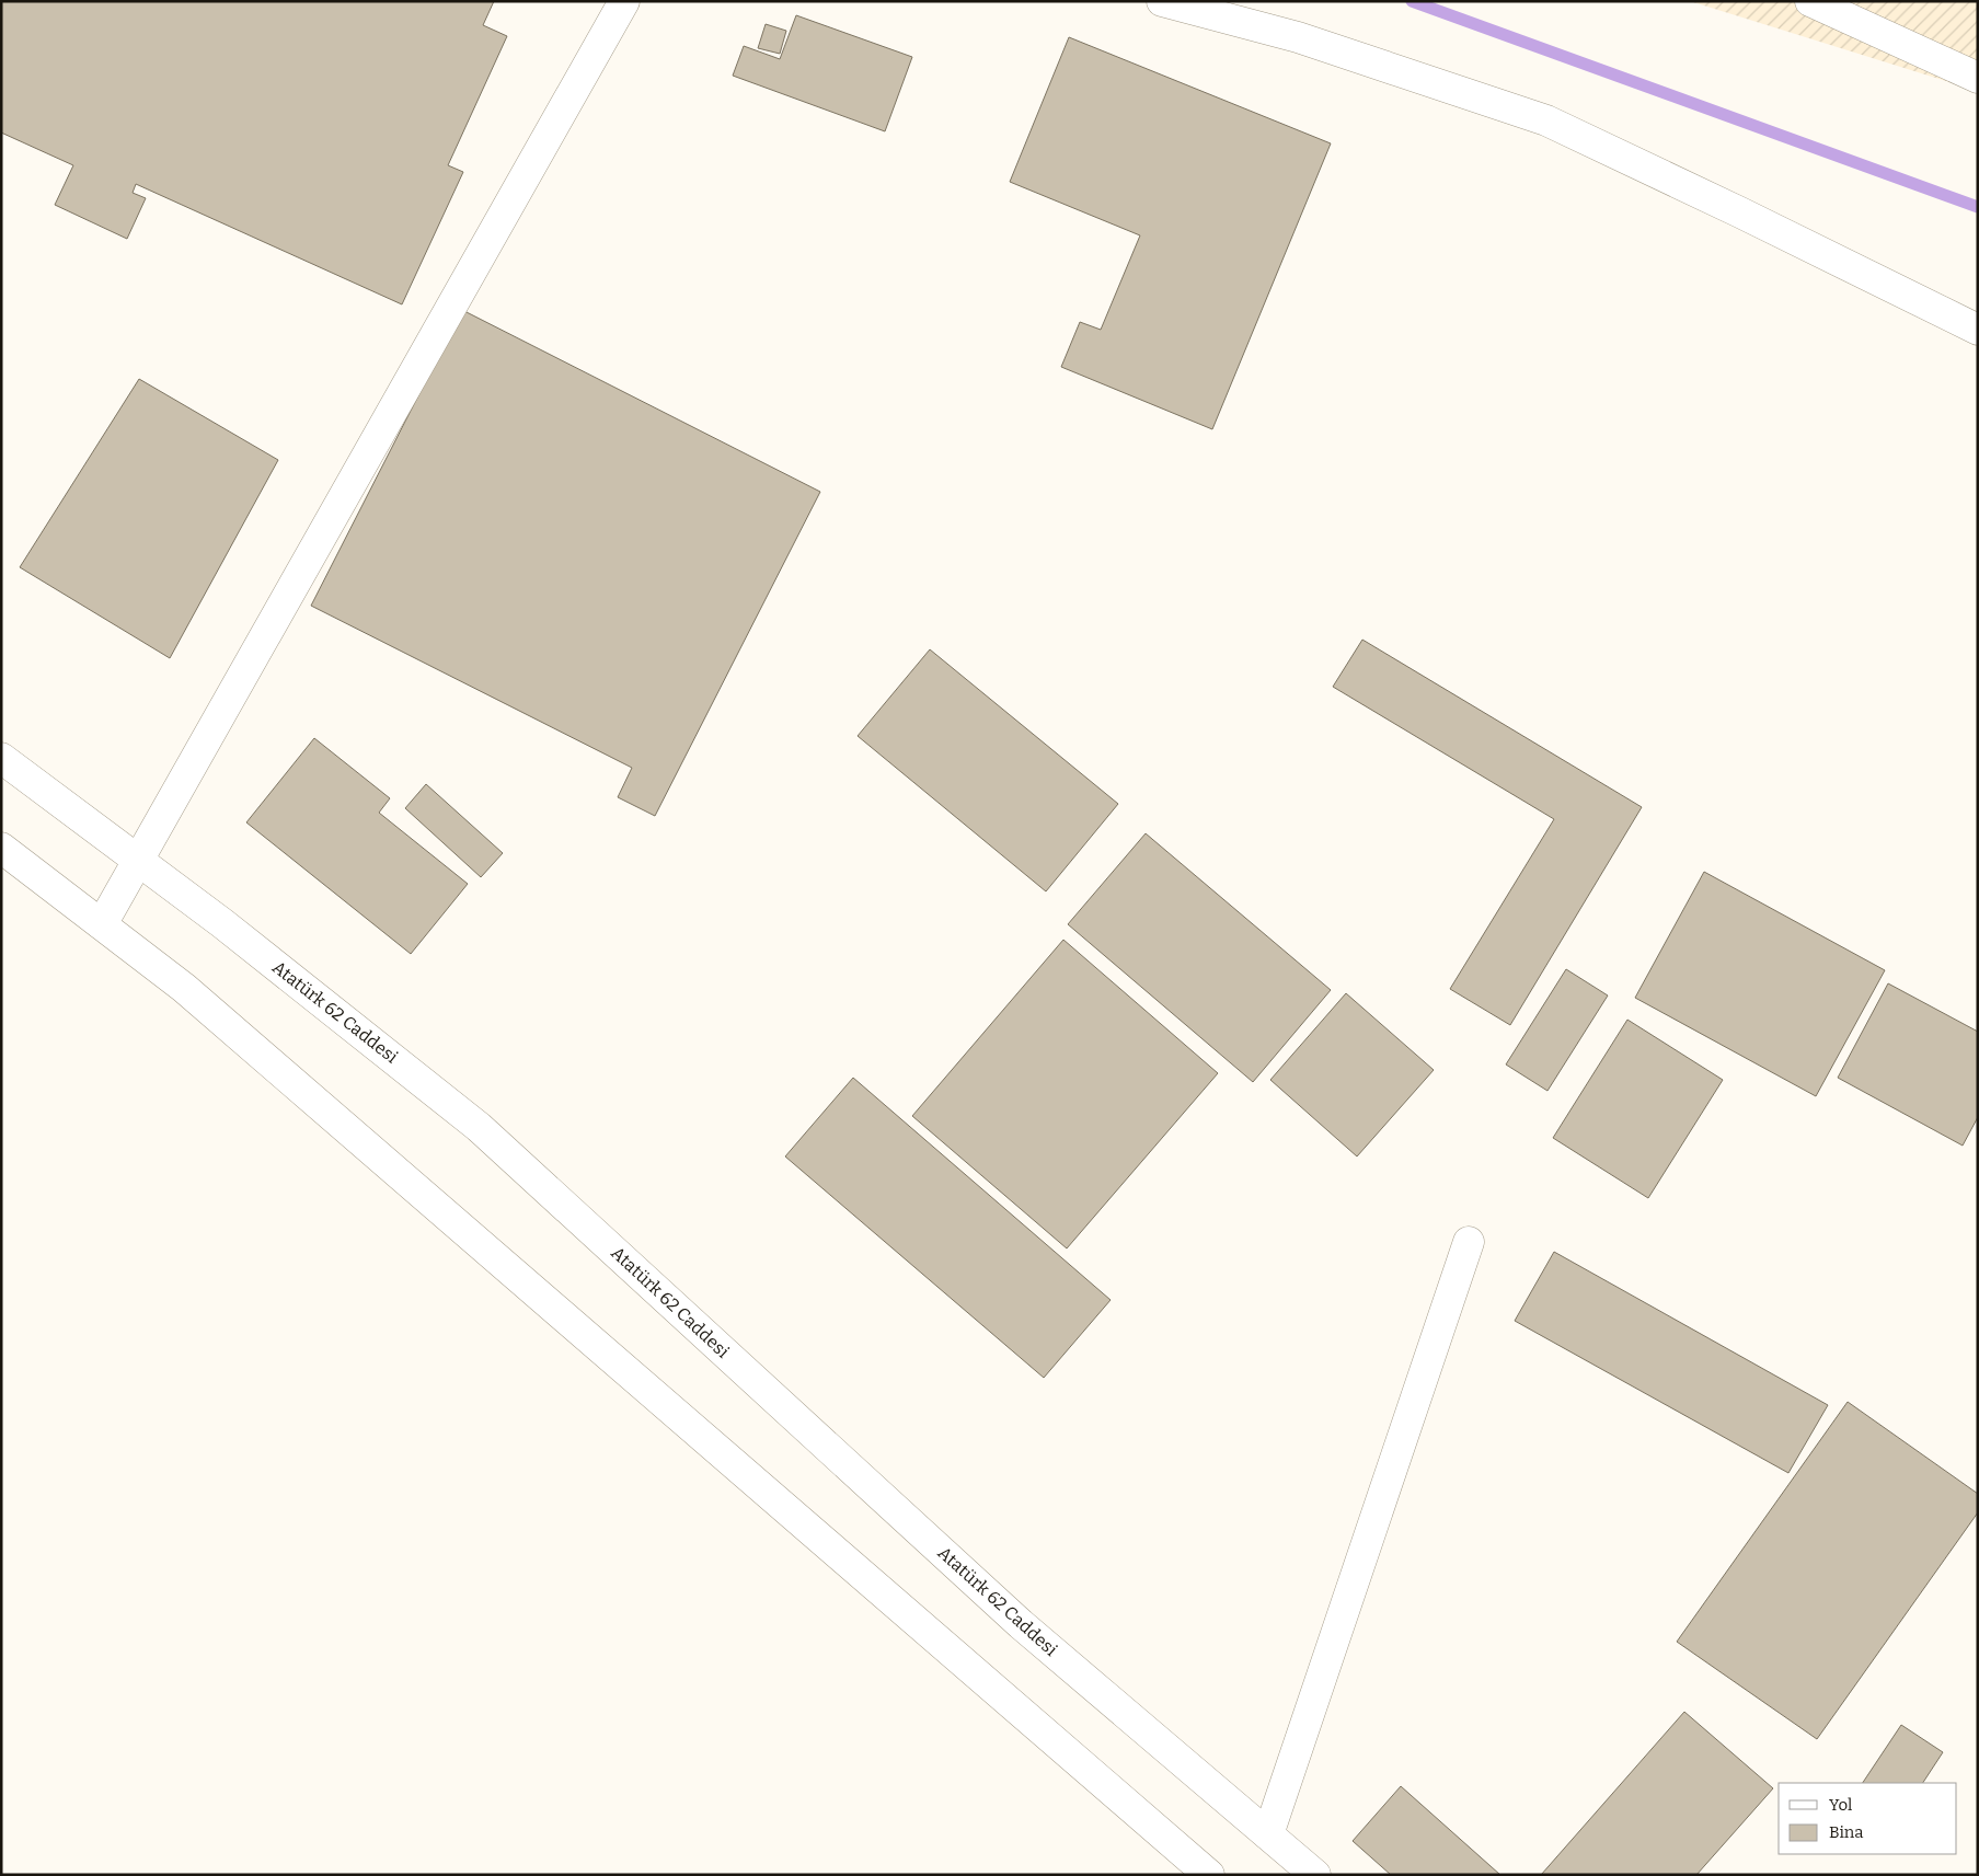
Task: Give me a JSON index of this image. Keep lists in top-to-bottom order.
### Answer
{
  "streets": {
    "street": ["Atatürk 62 Caddesi"]
  },
  "legend": ["Yol", "Bina"]
}
